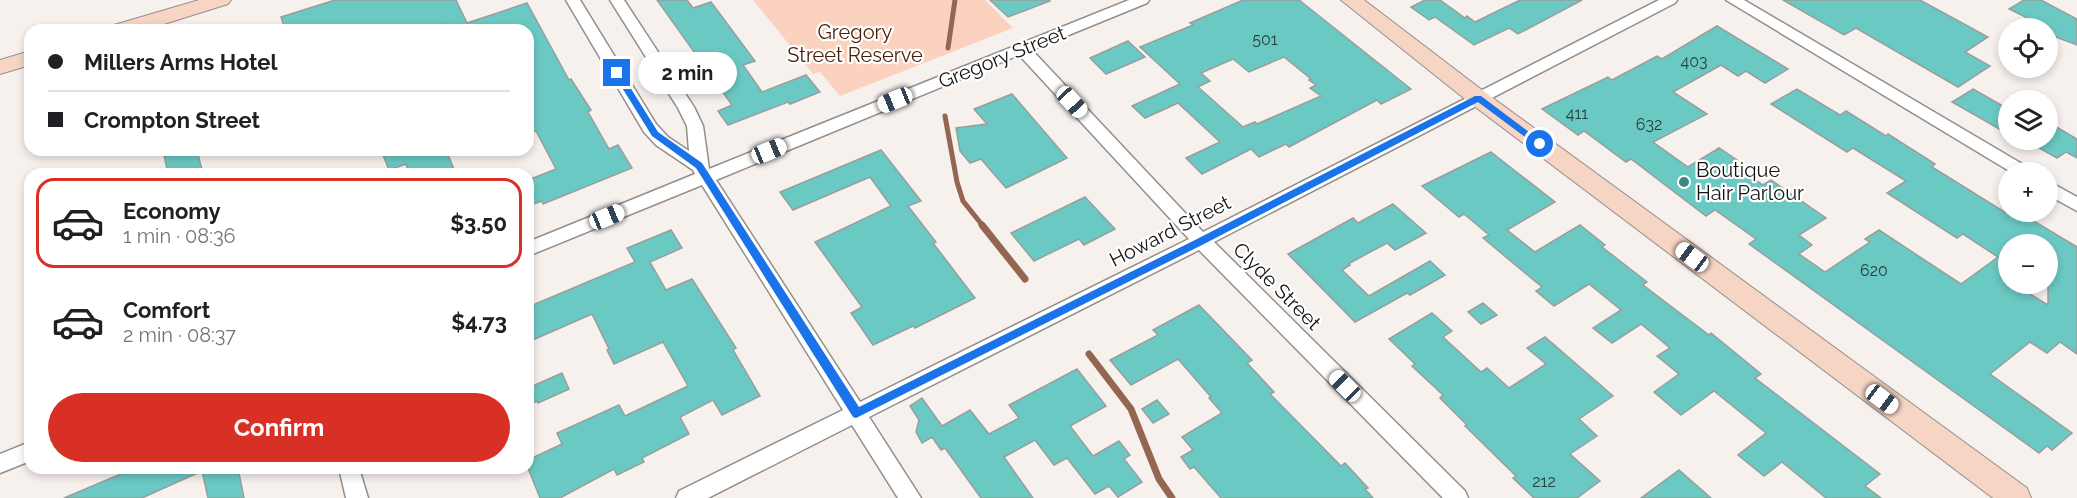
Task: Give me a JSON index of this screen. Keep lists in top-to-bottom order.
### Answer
{
  "streets": {
    "street": ["Gregory Street", "Howard Street", "Clyde Street"]
  },
  "crossings": [
    ["Gregory Street", "Clyde Street"],
    ["Howard Street", "Clyde Street"]
  ],
  "parks": ["Gregory Street Reserve"],
  "places": ["Boutique Hair Parlour"],
  "house_numbers": [
    "501",
    "403",
    "411",
    "632",
    "620",
    "212"
  ],
  "page": {
    "map_buttons": ["+", "−"],
    "banner": ["Millers Arms Hotel", "Crompton Street"],
    "bubble": "2 min",
    "list": [
      {
        "name": "Economy",
        "note": "1 min · 08:36",
        "value": "$3.50"
      },
      {
        "name": "Comfort",
        "note": "2 min · 08:37",
        "value": "$4.73"
      }
    ],
    "buttons": "Confirm"
  }
}
